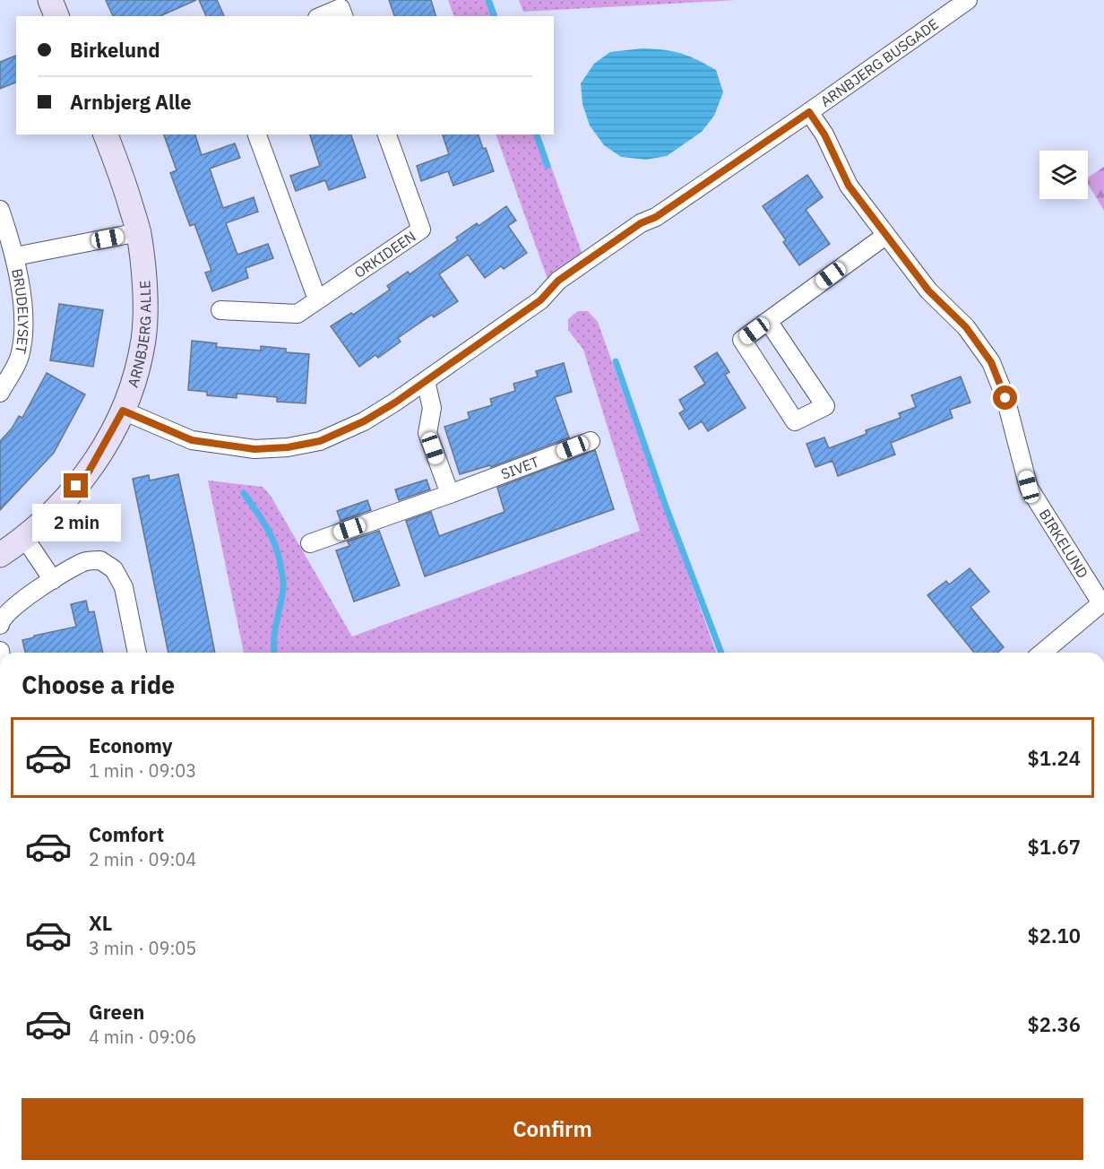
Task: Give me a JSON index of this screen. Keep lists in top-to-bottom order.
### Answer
{
  "streets": {
    "street": [
      "ARNBJERG BUSGADE",
      "ORKIDEEN",
      "BRUDELYSET",
      "ARNBJERG ALLE",
      "SIVET",
      "BIRKELUND"
    ]
  },
  "crossings": [
    ["ARNBJERG BUSGADE", "ARNBJERG ALLE"],
    ["ARNBJERG BUSGADE", "BIRKELUND"],
    ["BRUDELYSET", "ARNBJERG ALLE"]
  ],
  "page": {
    "banner": ["Birkelund", "Arnbjerg Alle"],
    "bubble": "2 min",
    "heading": "Choose a ride",
    "list": [
      {
        "name": "Economy",
        "note": "1 min · 09:03",
        "value": "$1.24"
      },
      {
        "name": "Comfort",
        "note": "2 min · 09:04",
        "value": "$1.67"
      },
      {
        "name": "XL",
        "note": "3 min · 09:05",
        "value": "$2.10"
      },
      {
        "name": "Green",
        "note": "4 min · 09:06",
        "value": "$2.36"
      }
    ],
    "buttons": "Confirm"
  }
}
